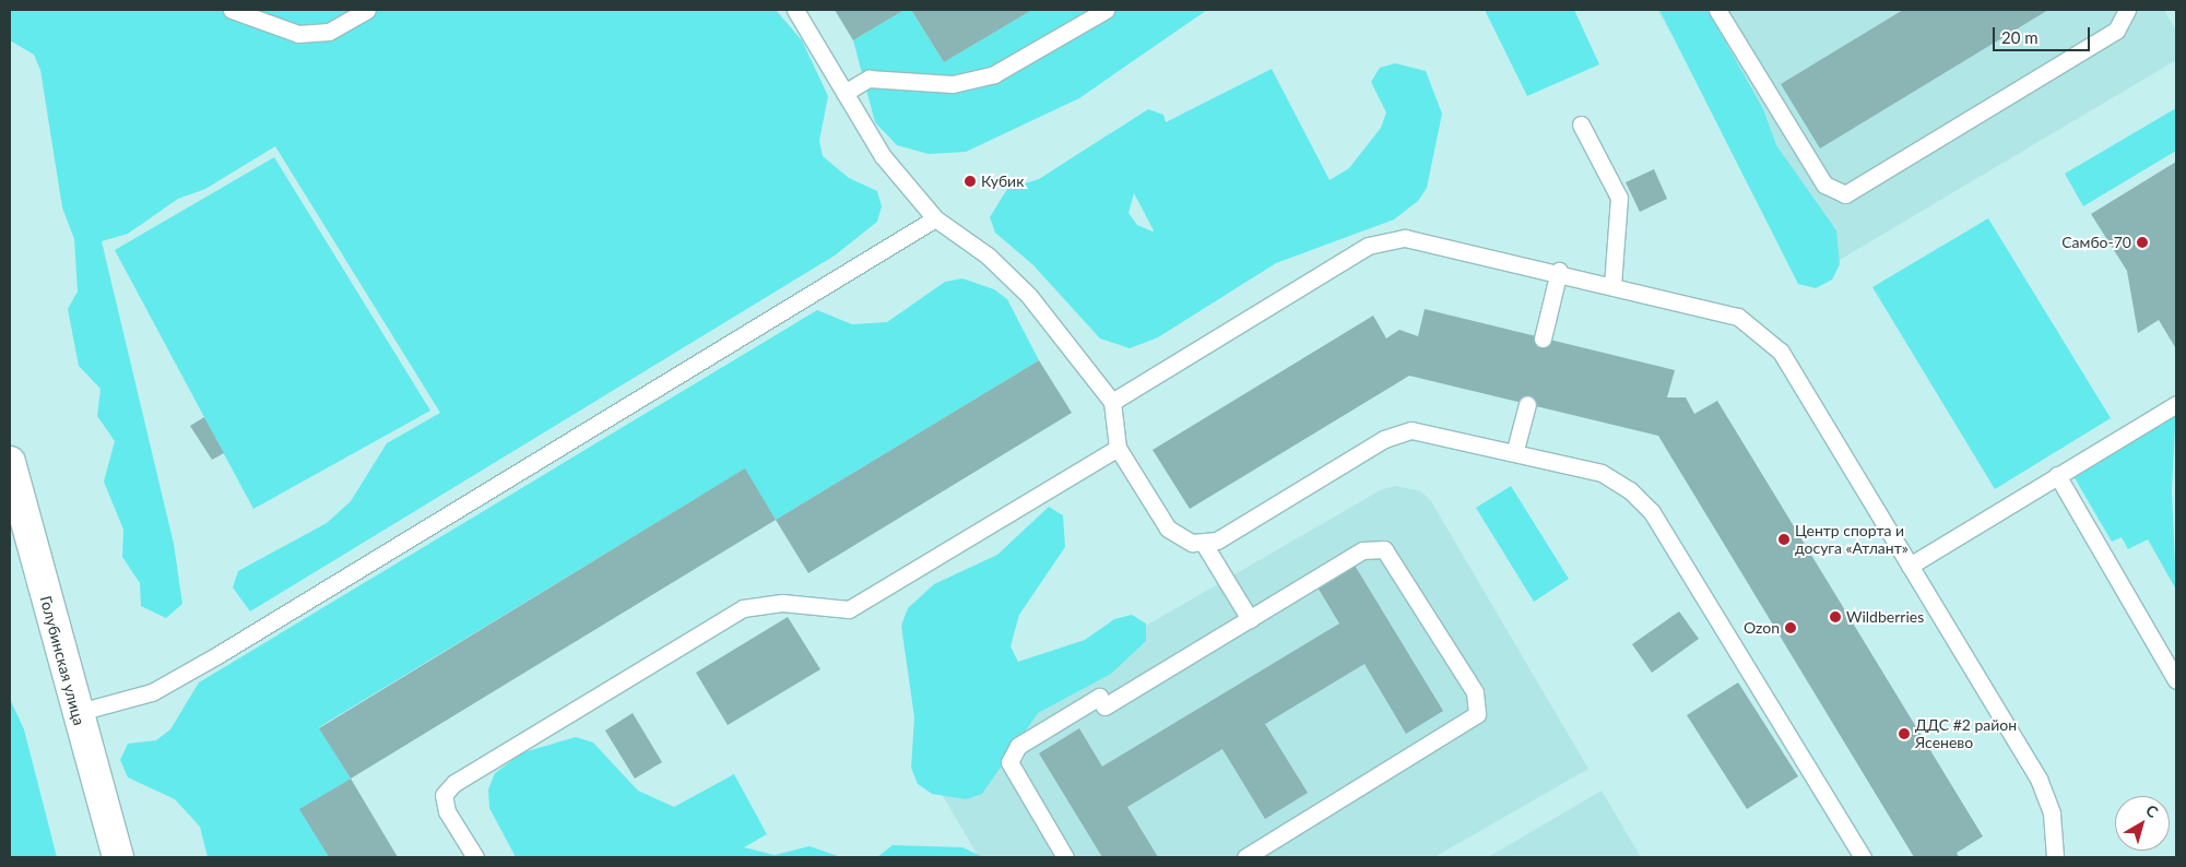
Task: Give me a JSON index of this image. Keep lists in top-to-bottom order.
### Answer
{
  "streets": {
    "street": ["Голубинская улица"]
  },
  "places": [
    "Кубик",
    "Самбо-70",
    "Центр спорта и досуга «Атлант»",
    "Wildberries",
    "Ozon",
    "ДДС #2 район Ясенево"
  ],
  "scale_bar": "20 m",
  "north": "top right"
}
